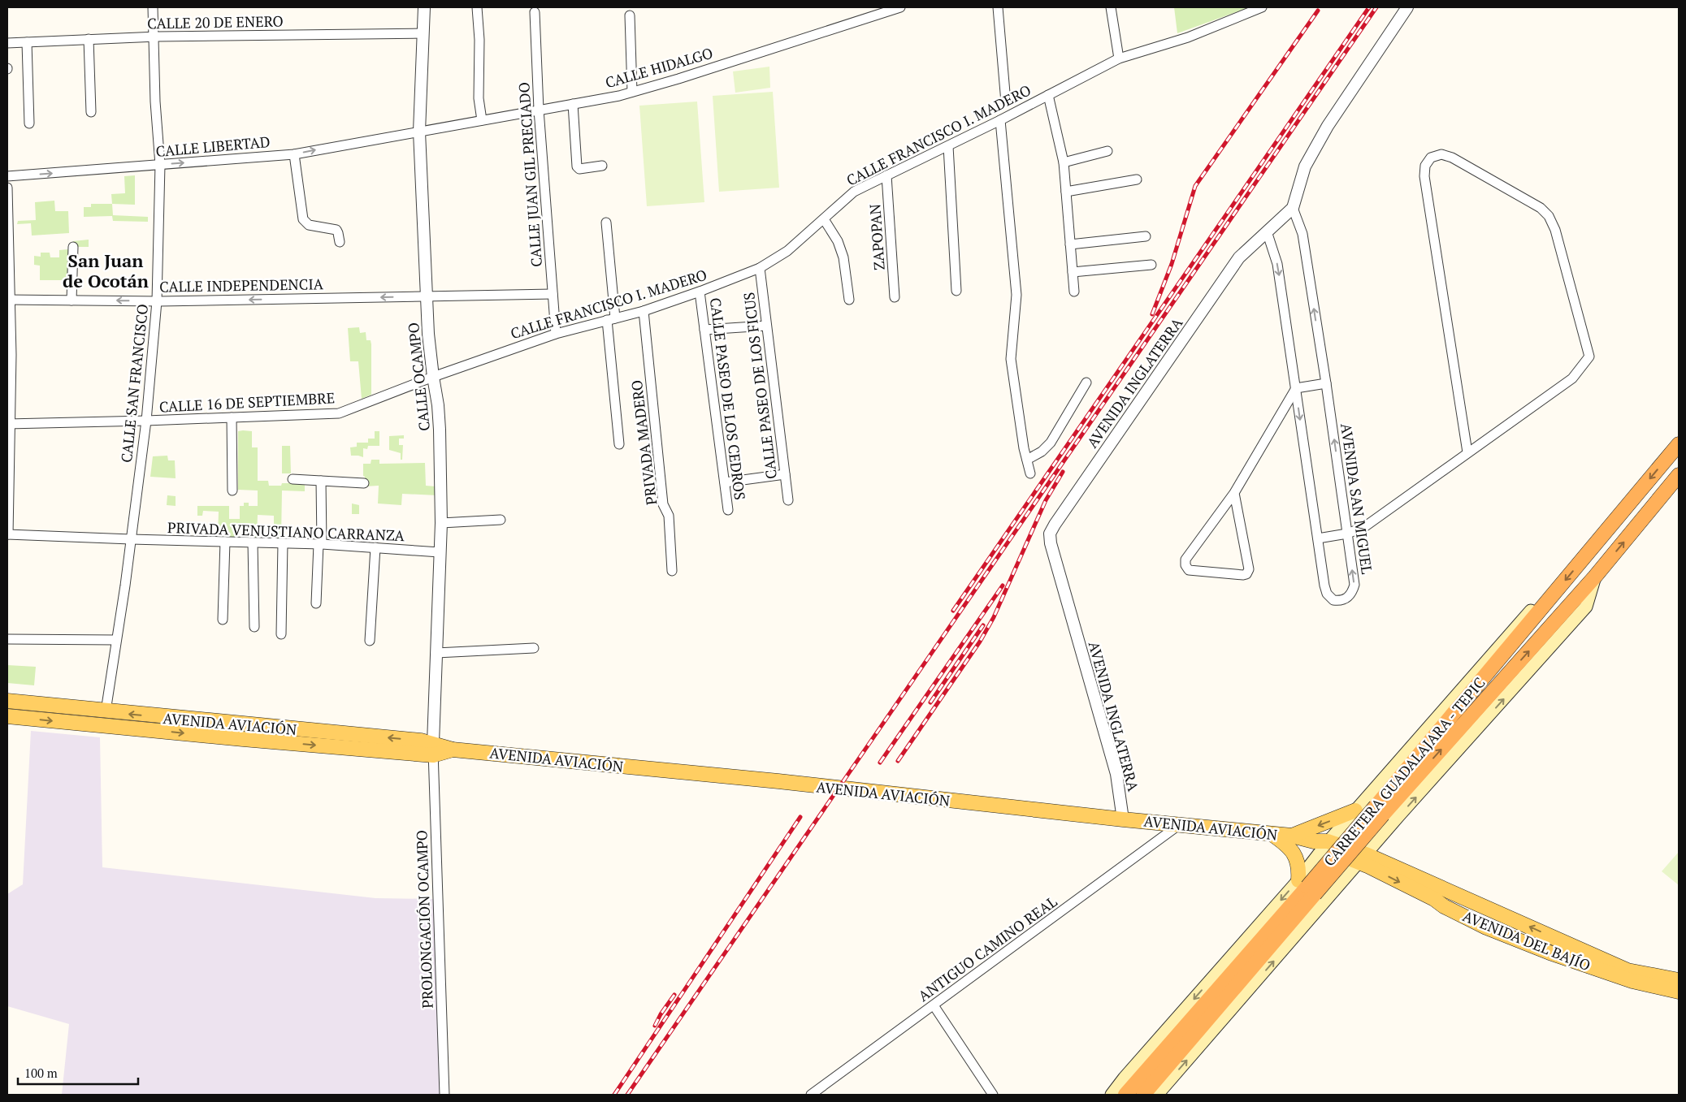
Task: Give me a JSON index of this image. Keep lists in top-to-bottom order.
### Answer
{
  "streets": {
    "highway": ["CARRETERA GUADALAJARA - TEPIC"],
    "main road": ["AVENIDA AVIACIÓN", "AVENIDA DEL BAJÍO"],
    "street": [
      "CALLE 20 DE ENERO",
      "CALLE HIDALGO",
      "CALLE FRANCISCO I. MADERO",
      "CALLE LIBERTAD",
      "CALLE JUAN GIL PRECIADO",
      "ZAPOPAN",
      "CALLE INDEPENDENCIA",
      "CALLE OCAMPO",
      "AVENIDA INGLATERRA",
      "CALLE SAN FRANCISCO",
      "CALLE PASEO DE LOS FICUS",
      "CALLE PASEO DE LOS CEDROS",
      "CALLE 16 DE SEPTIEMBRE",
      "PRIVADA MADERO",
      "AVENIDA SAN MIGUEL",
      "PRIVADA VENUSTIANO CARRANZA",
      "PROLONGACIÓN OCAMPO",
      "ANTIGUO CAMINO REAL"
    ]
  },
  "crossings": [
    ["CALLE 20 DE ENERO", "CALLE OCAMPO"],
    ["CALLE 20 DE ENERO", "CALLE SAN FRANCISCO"],
    ["CALLE HIDALGO", "CALLE LIBERTAD"],
    ["CALLE HIDALGO", "CALLE JUAN GIL PRECIADO"],
    ["CALLE HIDALGO", "CALLE OCAMPO"],
    ["CALLE FRANCISCO I. MADERO", "CALLE JUAN GIL PRECIADO"],
    ["CALLE FRANCISCO I. MADERO", "ZAPOPAN"],
    ["CALLE FRANCISCO I. MADERO", "CALLE OCAMPO"],
    ["CALLE FRANCISCO I. MADERO", "CALLE PASEO DE LOS FICUS"],
    ["CALLE FRANCISCO I. MADERO", "CALLE PASEO DE LOS CEDROS"],
    ["CALLE FRANCISCO I. MADERO", "CALLE 16 DE SEPTIEMBRE"],
    ["CALLE FRANCISCO I. MADERO", "PRIVADA MADERO"],
    ["CALLE LIBERTAD", "CALLE OCAMPO"],
    ["CALLE LIBERTAD", "CALLE SAN FRANCISCO"],
    ["CALLE JUAN GIL PRECIADO", "CALLE INDEPENDENCIA"],
    ["CALLE INDEPENDENCIA", "CALLE OCAMPO"],
    ["CALLE INDEPENDENCIA", "CALLE SAN FRANCISCO"],
    ["CALLE OCAMPO", "CALLE 16 DE SEPTIEMBRE"],
    ["CALLE OCAMPO", "PRIVADA VENUSTIANO CARRANZA"],
    ["CALLE OCAMPO", "AVENIDA AVIACIÓN"],
    ["CALLE OCAMPO", "PROLONGACIÓN OCAMPO"],
    ["AVENIDA INGLATERRA", "AVENIDA SAN MIGUEL"],
    ["AVENIDA INGLATERRA", "AVENIDA AVIACIÓN"],
    ["CALLE SAN FRANCISCO", "CALLE 16 DE SEPTIEMBRE"],
    ["CALLE SAN FRANCISCO", "PRIVADA VENUSTIANO CARRANZA"],
    ["CALLE SAN FRANCISCO", "AVENIDA AVIACIÓN"],
    ["AVENIDA AVIACIÓN", "PROLONGACIÓN OCAMPO"],
    ["AVENIDA AVIACIÓN", "AVENIDA DEL BAJÍO"],
    ["AVENIDA AVIACIÓN", "ANTIGUO CAMINO REAL"]
  ],
  "one_way": ["CALLE LIBERTAD", "CALLE INDEPENDENCIA"],
  "districts": ["San Juan de Ocotán"],
  "scale_bar": "100 m"
}
